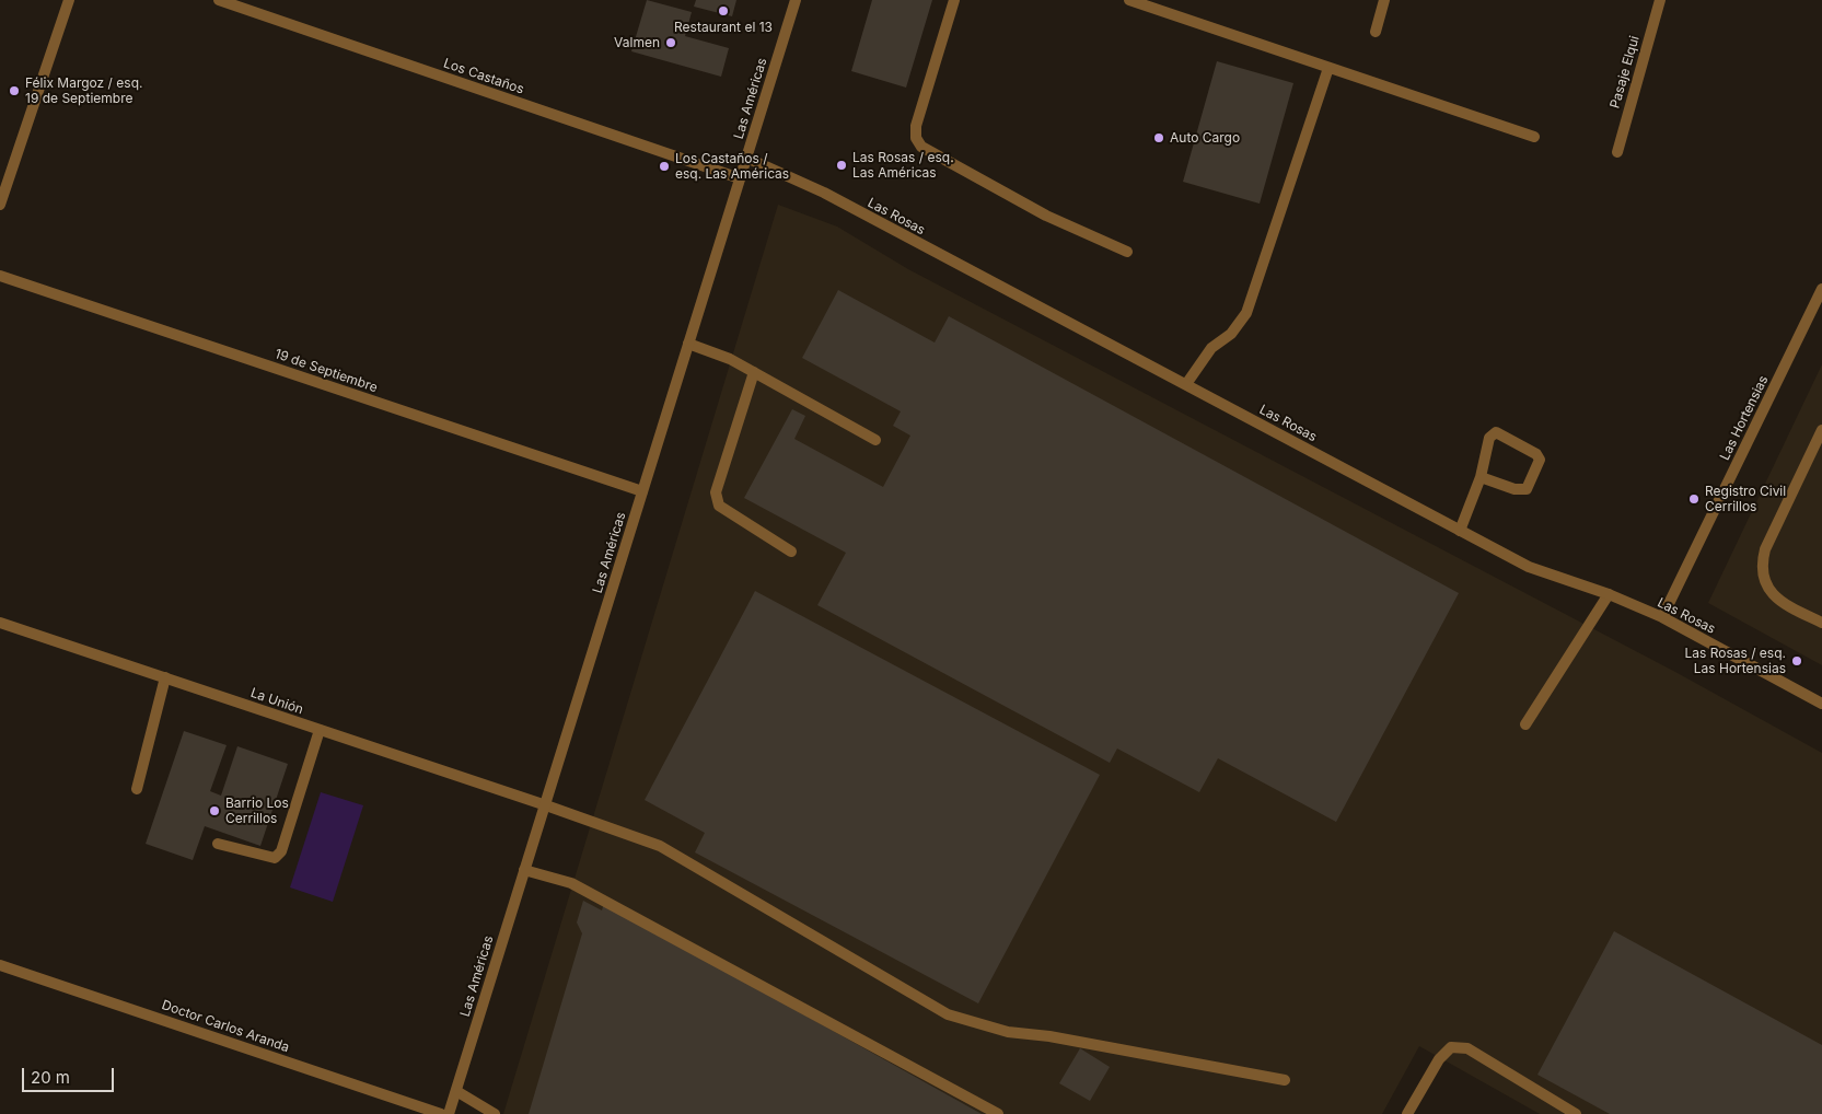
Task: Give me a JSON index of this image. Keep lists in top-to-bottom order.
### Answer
{
  "streets": {
    "street": [
      "Pasaje Elqui",
      "Los Castaños",
      "Las Américas",
      "Las Rosas",
      "19 de Septiembre",
      "Las Hortensias",
      "La Unión",
      "Doctor Carlos Aranda"
    ]
  },
  "crossings": [
    ["Los Castaños", "Las Américas"],
    ["Las Américas", "Las Rosas"],
    ["Las Américas", "19 de Septiembre"],
    ["Las Américas", "La Unión"],
    ["Las Rosas", "Las Hortensias"]
  ],
  "places": [
    "Restaurant el 13",
    "Valmen",
    "Félix Margoz / esq. 19 de Septiembre",
    "Auto Cargo",
    "Las Rosas / esq. Las Américas",
    "Los Castaños / esq. Las Américas",
    "Registro Civil Cerrillos",
    "Las Rosas / esq. Las Hortensias",
    "Barrio Los Cerrillos"
  ],
  "scale_bar": "20 m"
}
